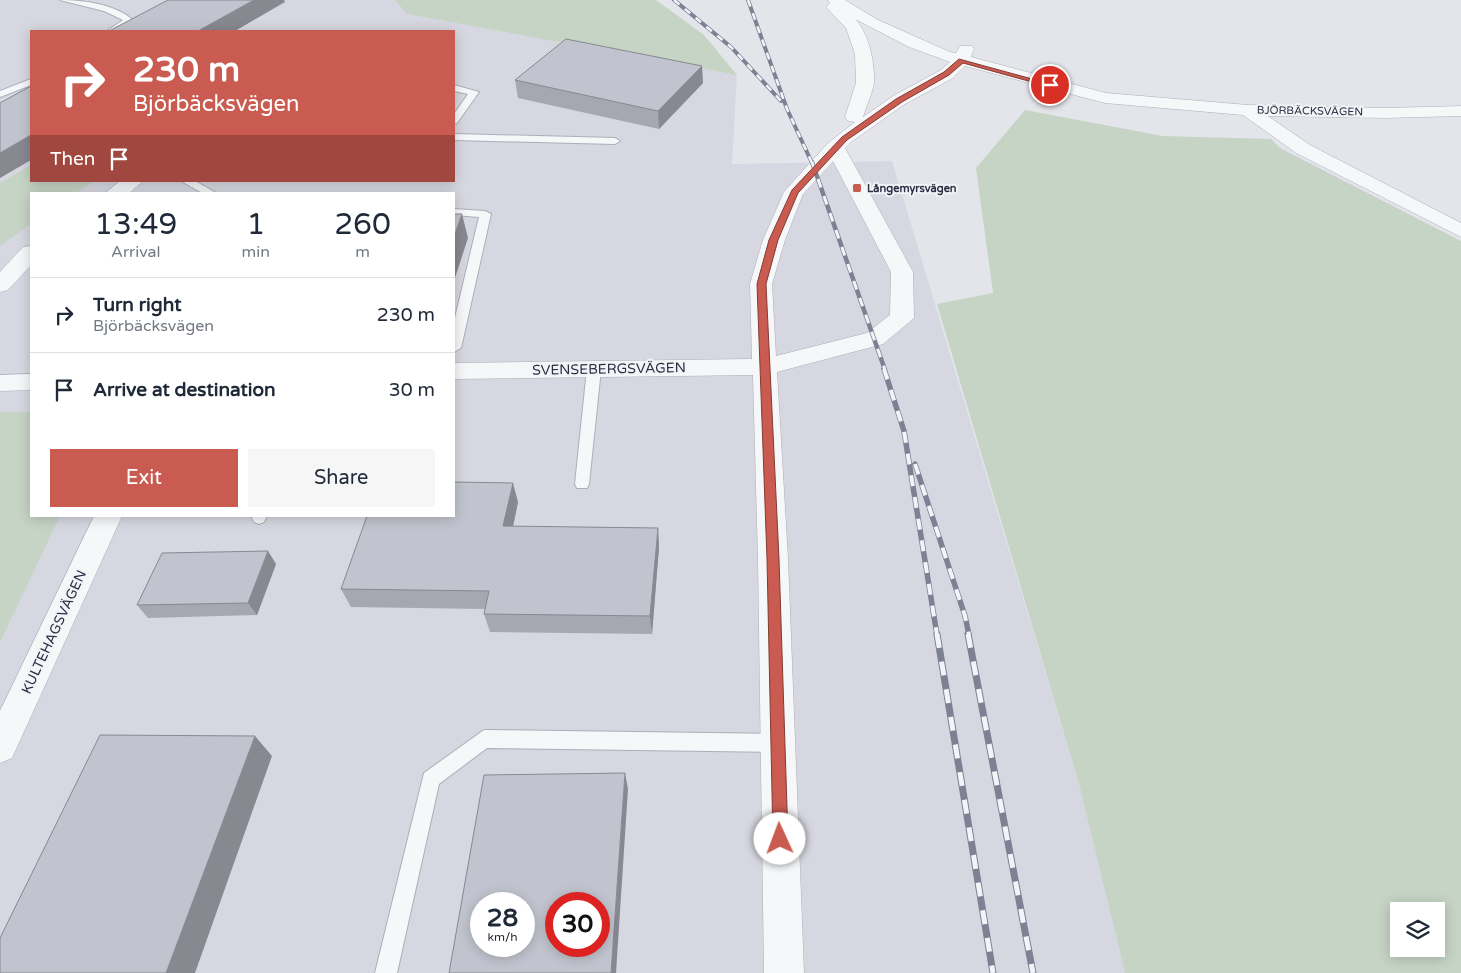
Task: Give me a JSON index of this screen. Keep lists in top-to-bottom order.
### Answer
{
  "streets": {
    "street": ["BJÖRBÄCKSVÄGEN", "SVENSEBERGSVÄGEN", "KULTEHAGSVÄGEN"]
  },
  "places": {
    "transit": ["Långemyrsvägen"]
  },
  "page": {
    "turn": ["230 m", "Björbäcksvägen"],
    "then": "Then",
    "eta": [
      "13:49",
      "Arrival",
      "1",
      "min",
      "260",
      "m"
    ],
    "list": [
      {
        "name": "Turn right",
        "note": "Björbäcksvägen",
        "value": "230 m"
      },
      {
        "name": "Arrive at destination",
        "value": "30 m"
      }
    ],
    "buttons": ["Exit", "Share"],
    "speed": "28 km/h",
    "limit": "30"
  }
}
